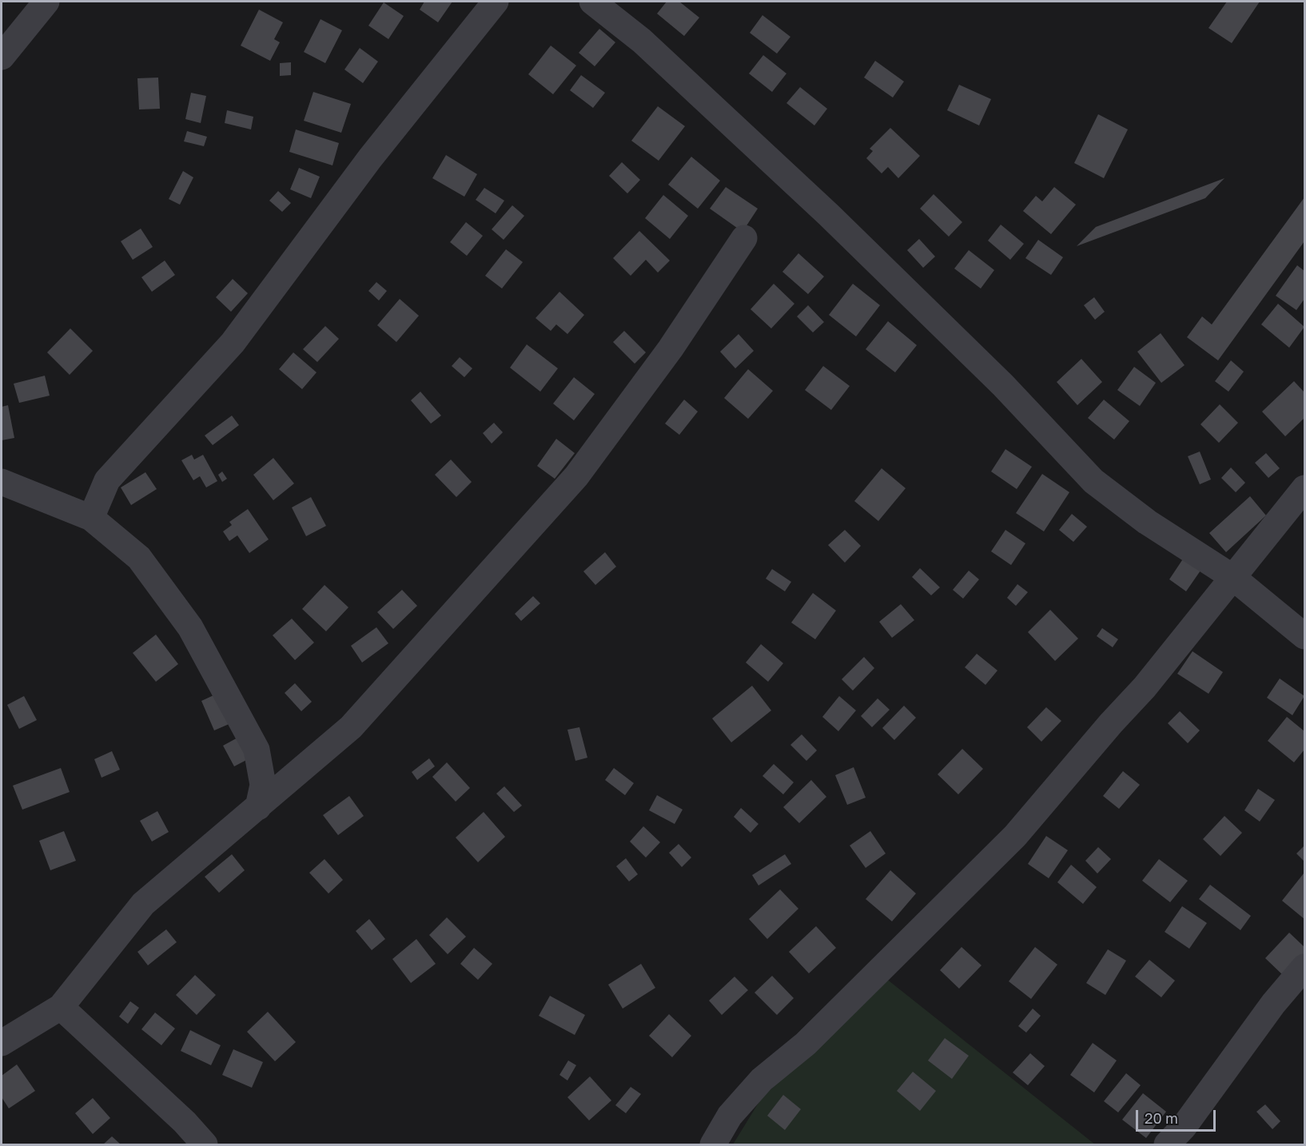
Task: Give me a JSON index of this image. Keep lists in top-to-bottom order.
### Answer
{
  "scale_bar": "20 m"
}
